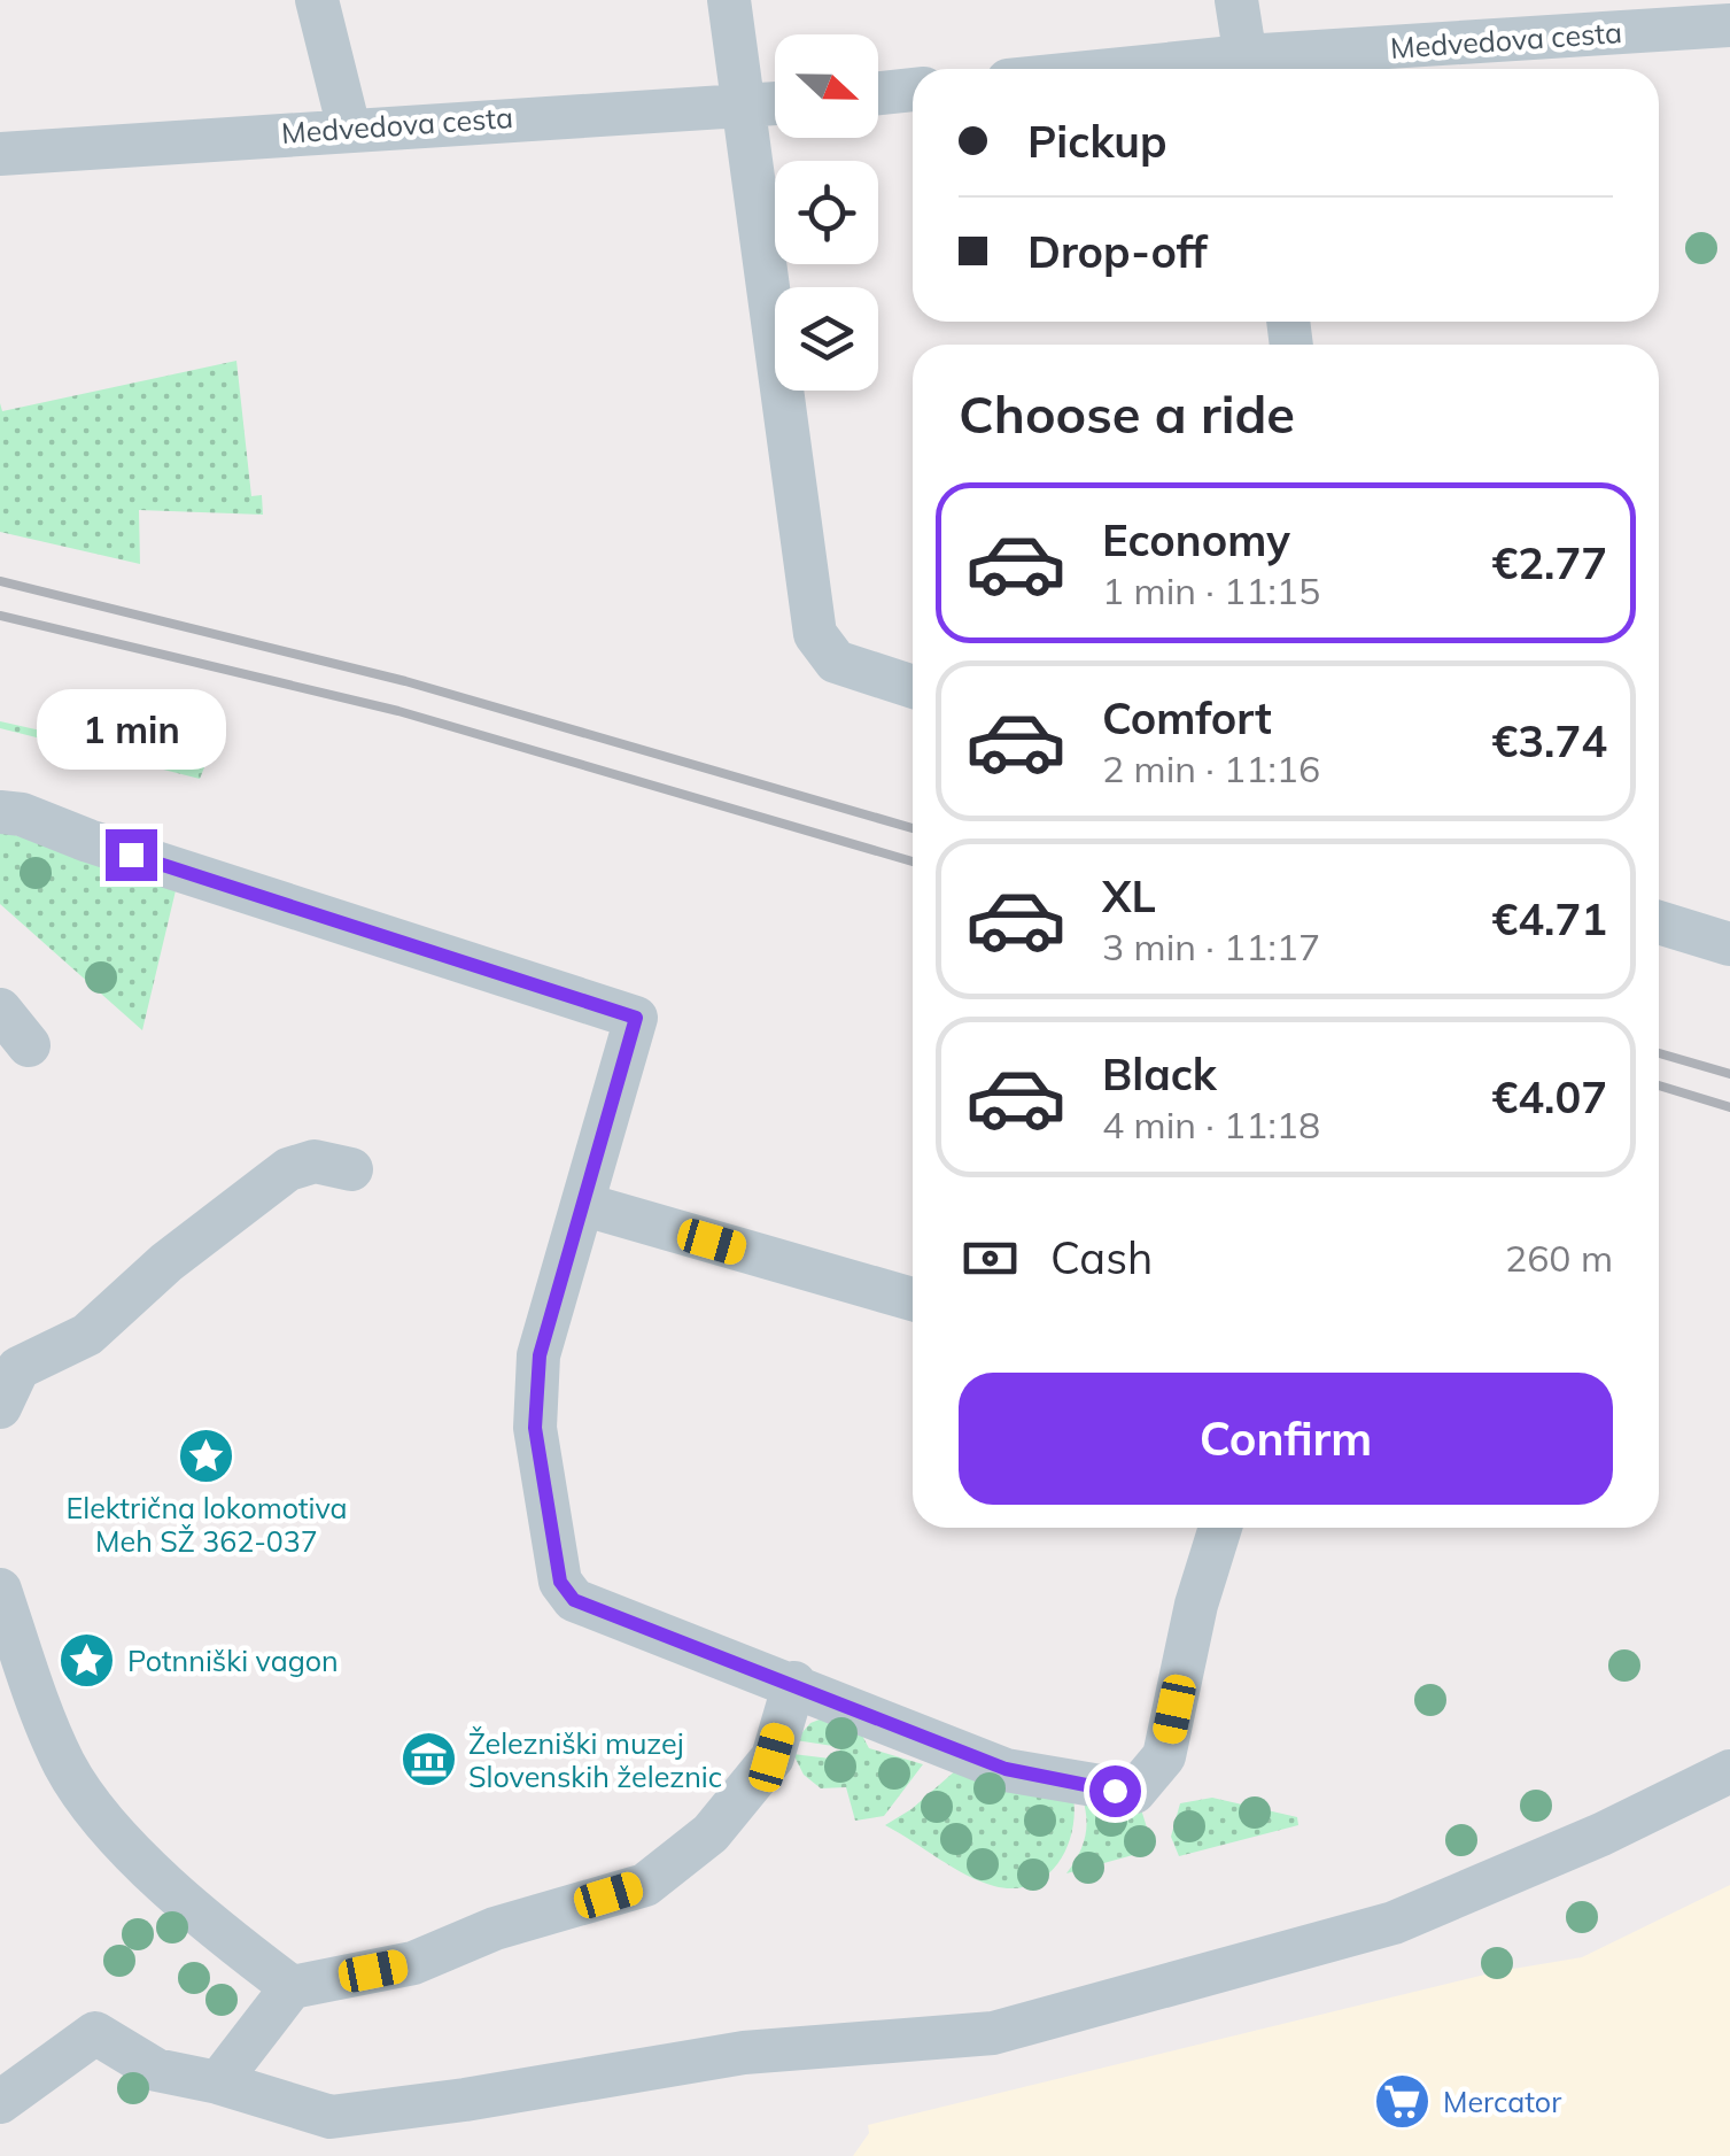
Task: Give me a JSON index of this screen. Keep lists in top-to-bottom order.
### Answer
{
  "streets": {
    "street": ["Medvedova cesta"]
  },
  "places": {
    "place": ["Električna lokomotiva Meh SŽ 362-037", "Potnniški vagon"],
    "museum": ["Železniški muzej Slovenskih železnic"],
    "supermarket": ["Mercator"]
  },
  "north": "right",
  "page": {
    "banner": ["Pickup", "Drop-off"],
    "heading": "Choose a ride",
    "list": [
      {
        "name": "Economy",
        "note": "1 min · 11:15",
        "value": "€2.77"
      },
      {
        "name": "Comfort",
        "note": "2 min · 11:16",
        "value": "€3.74"
      },
      {
        "name": "XL",
        "note": "3 min · 11:17",
        "value": "€4.71"
      },
      {
        "name": "Black",
        "note": "4 min · 11:18",
        "value": "€4.07"
      }
    ],
    "bubble": "1 min",
    "pay": ["Cash", "260 m"],
    "buttons": "Confirm"
  }
}
